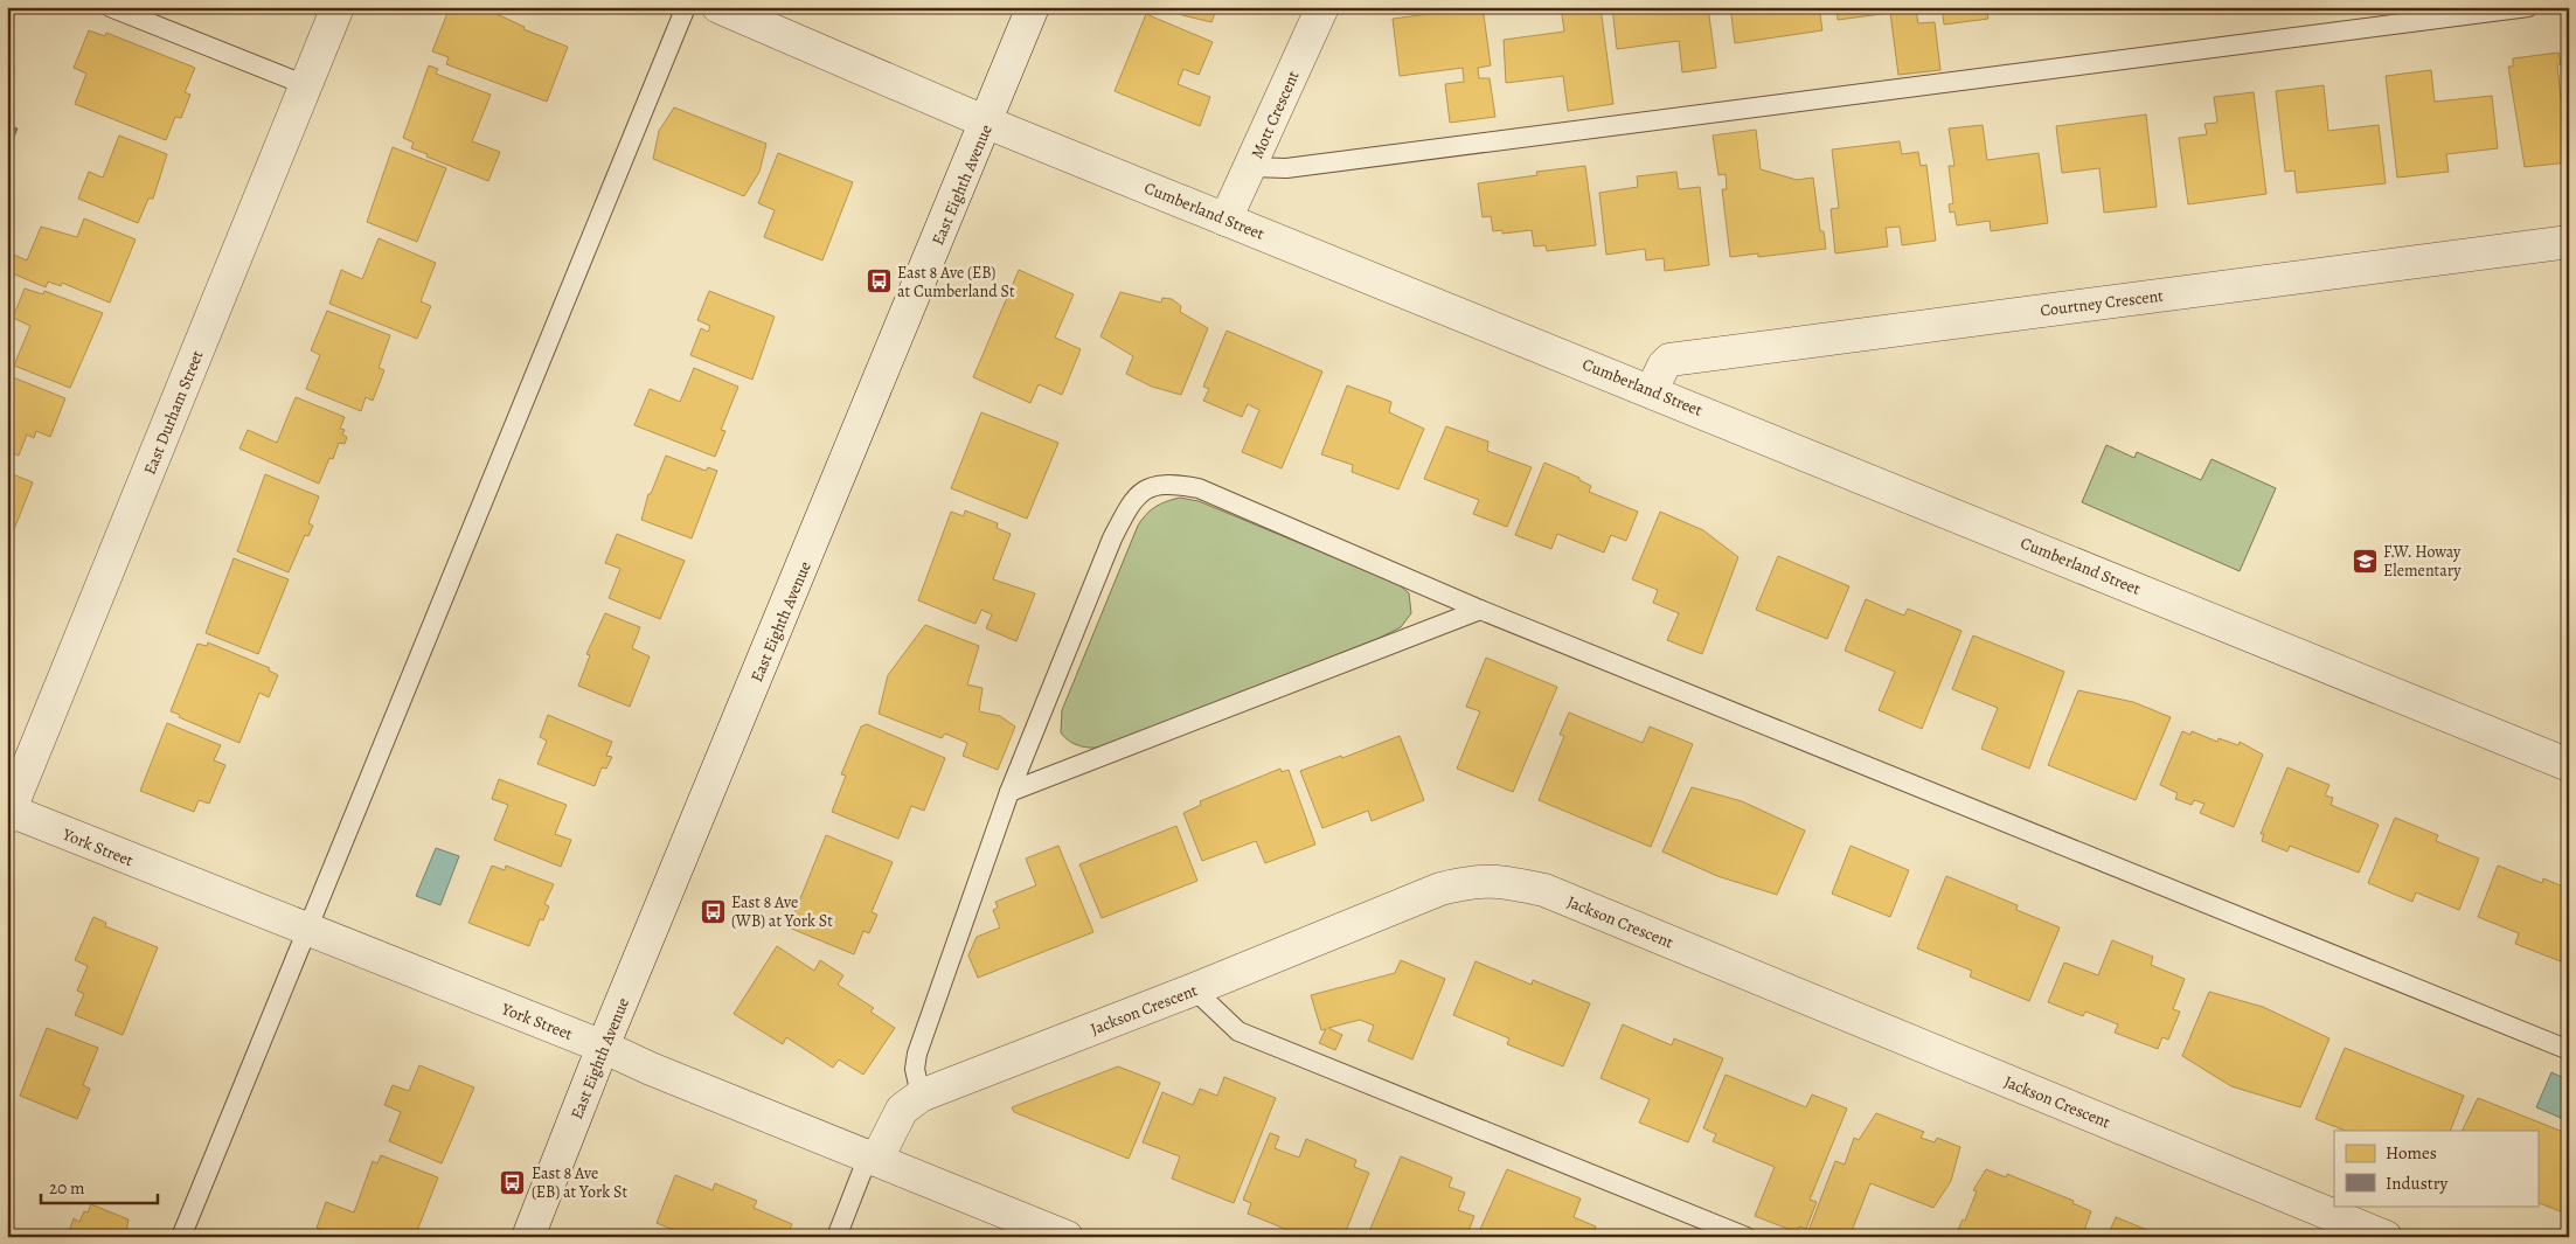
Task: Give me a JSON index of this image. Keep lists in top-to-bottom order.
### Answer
{
  "streets": {
    "street": [
      "Mott Crescent",
      "East Eighth Avenue",
      "Cumberland Street",
      "Courtney Crescent",
      "East Durham Street",
      "York Street",
      "Jackson Crescent"
    ]
  },
  "crossings": [
    ["Mott Crescent", "Cumberland Street"],
    ["East Eighth Avenue", "Cumberland Street"],
    ["East Eighth Avenue", "York Street"],
    ["Cumberland Street", "Courtney Crescent"],
    ["East Durham Street", "York Street"],
    ["York Street", "Jackson Crescent"]
  ],
  "places": {
    "bus stop": ["East 8 Ave (EB) at Cumberland St", "East 8 Ave (WB) at York St", "East 8 Ave (EB) at York St"],
    "school or university": ["F.W. Howay Elementary"]
  },
  "legend": ["Homes", "Industry"],
  "scale_bar": "20 m"
}
